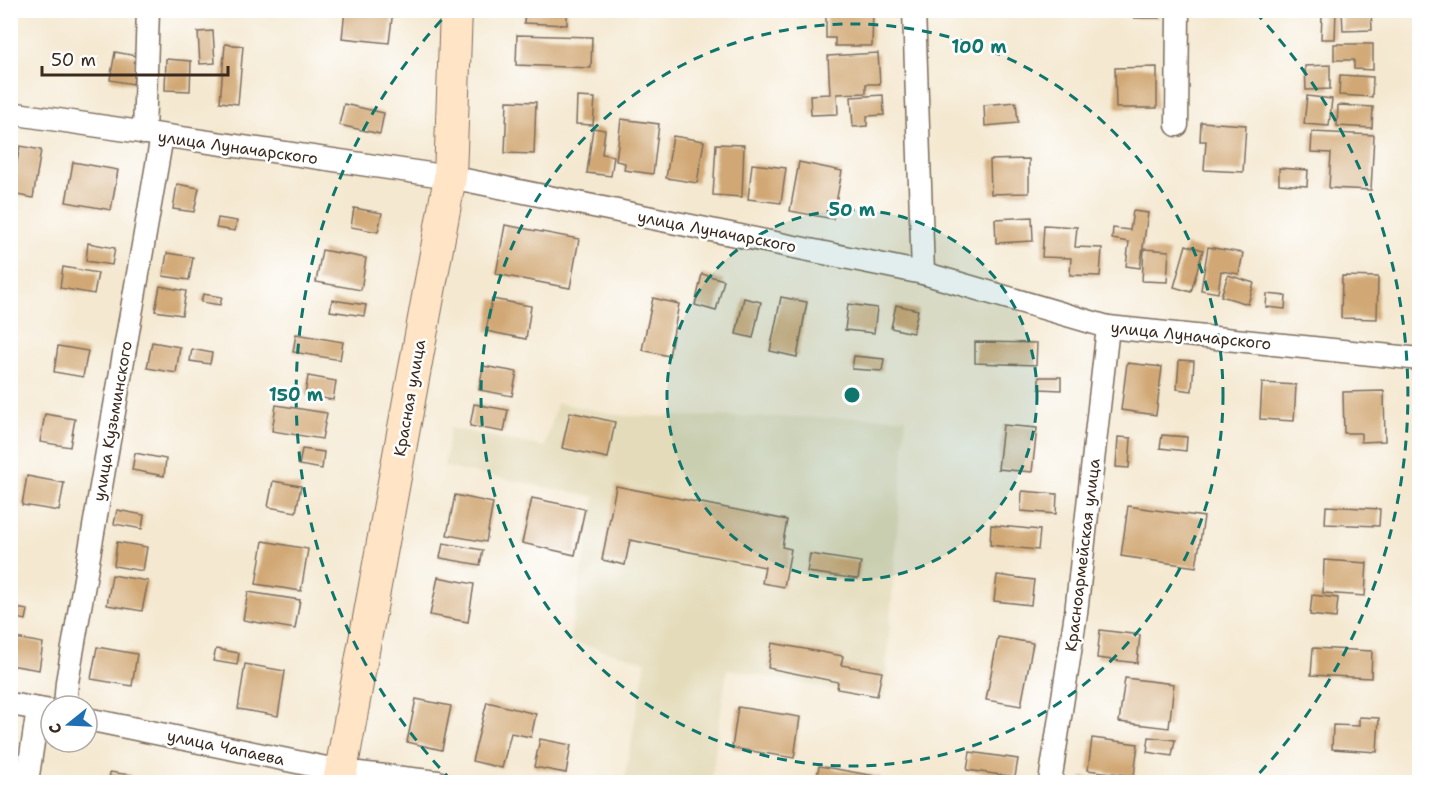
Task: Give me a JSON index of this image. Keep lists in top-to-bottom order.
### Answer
{
  "streets": {
    "main road": ["Красная улица"],
    "street": [
      "улица Луначарского",
      "улица Кузьминского",
      "Красноармейская улица",
      "улица Чапаева"
    ]
  },
  "crossings": [
    ["улица Луначарского", "Красная улица"],
    ["улица Луначарского", "улица Кузьминского"],
    ["улица Луначарского", "Красноармейская улица"],
    ["Красная улица", "улица Чапаева"]
  ],
  "scale_bar": "50 m",
  "north": "left",
  "rings": ["100 m", "50 m", "150 m"]
}
